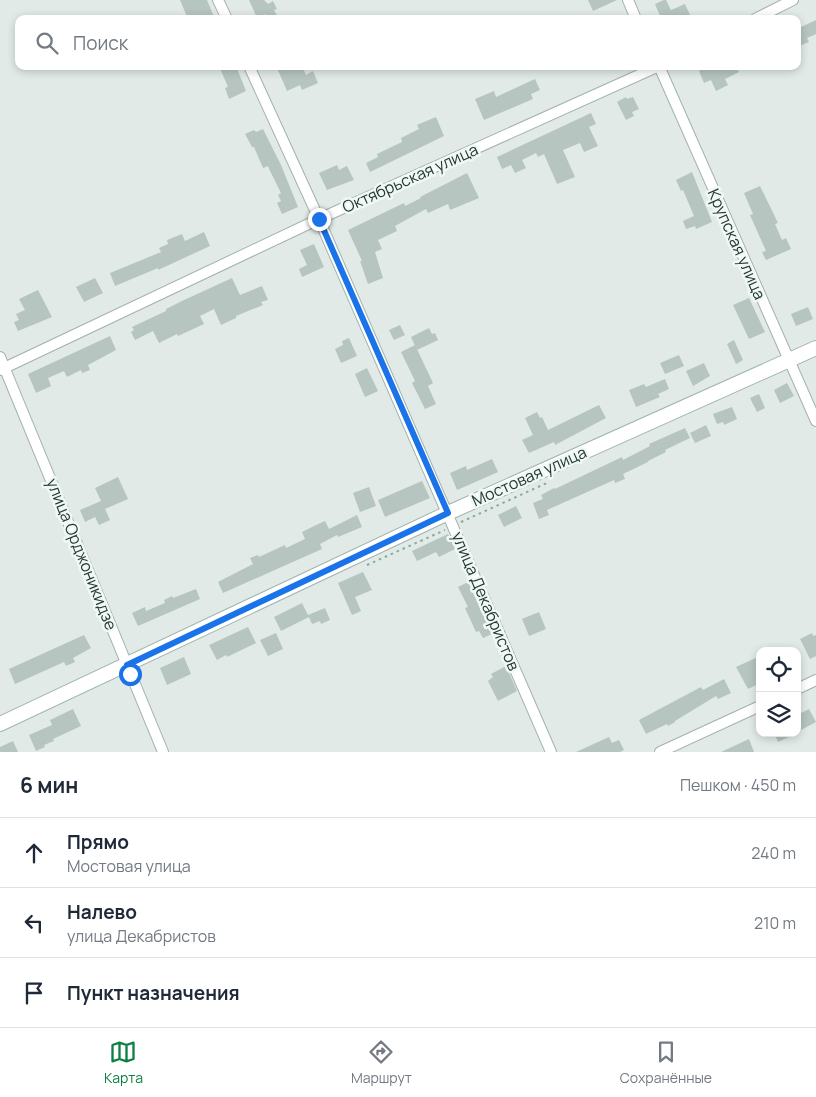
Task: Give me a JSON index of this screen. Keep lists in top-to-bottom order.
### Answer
{
  "streets": {
    "street": [
      "Октябрьская улица",
      "Крупская улица",
      "Мостовая улица",
      "улица Орджоникидзе",
      "улица Декабристов"
    ]
  },
  "crossings": [
    ["Октябрьская улица", "улица Орджоникидзе"],
    ["Октябрьская улица", "улица Декабристов"],
    ["Крупская улица", "Мостовая улица"],
    ["Мостовая улица", "улица Орджоникидзе"],
    ["Мостовая улица", "улица Декабристов"]
  ],
  "page": {
    "search": "Поиск",
    "heading": ["6 мин", "Пешком · 450 m"],
    "list": [
      ["Прямо", "Мостовая улица", "240 m"],
      ["Налево", "улица Декабристов", "210 m"],
      "Пункт назначения"
    ],
    "nav": ["Карта", "Маршрут", "Сохранённые"]
  }
}
